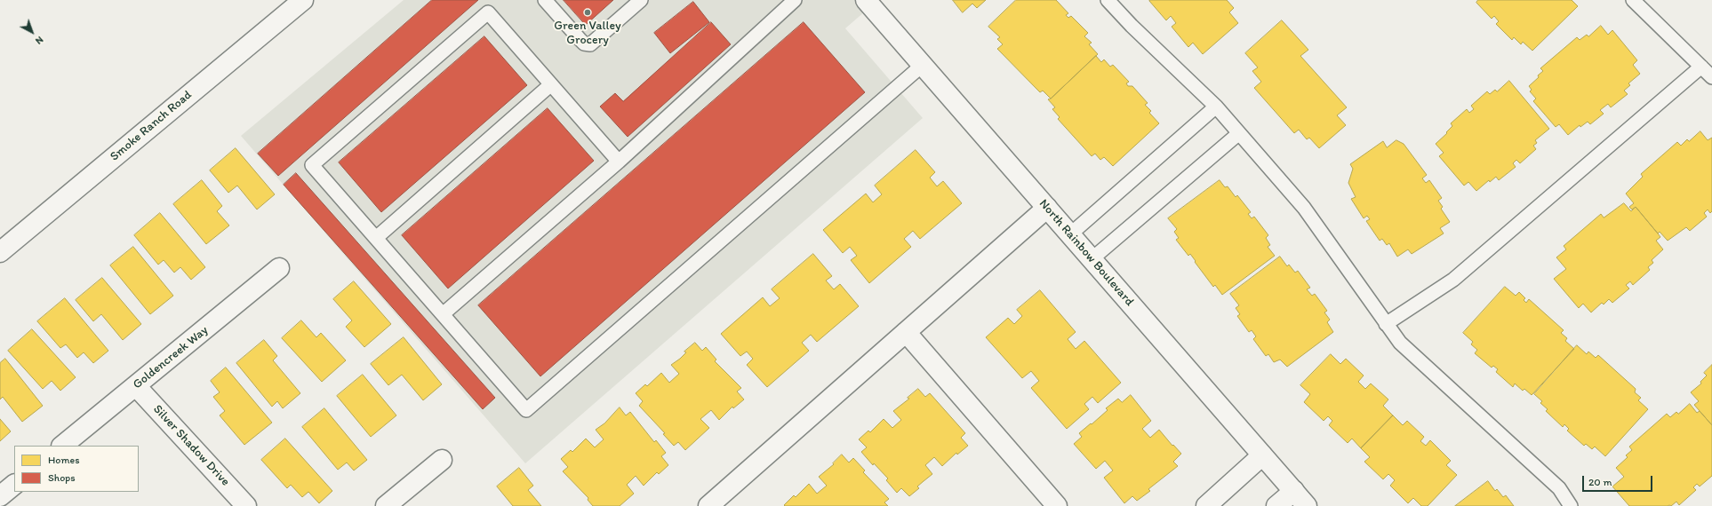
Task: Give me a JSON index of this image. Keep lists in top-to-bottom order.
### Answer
{
  "streets": {
    "street": [
      "Smoke Ranch Road",
      "North Rainbow Boulevard",
      "Goldencreek Way",
      "Silver Shadow Drive"
    ]
  },
  "crossings": [
    ["Goldencreek Way", "Silver Shadow Drive"]
  ],
  "places": ["Green Valley Grocery"],
  "legend": ["Homes", "Shops"],
  "scale_bar": "20 m",
  "north": "bottom right"
}
